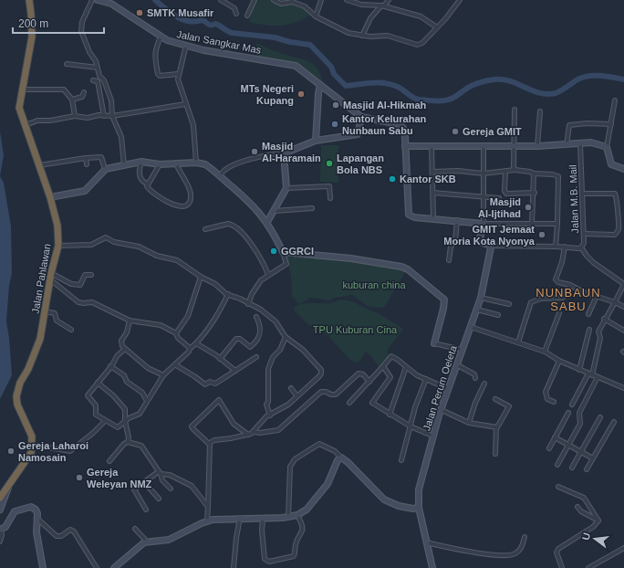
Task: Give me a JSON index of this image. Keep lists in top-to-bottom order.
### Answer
{
  "streets": {
    "highway": ["Jalan Pahlawan"],
    "street": ["Jalan Sangkar Mas", "Jalan M.B. Mail", "Jalan Perum Oeleta"]
  },
  "districts": ["NUNBAUN SABU"],
  "parks": ["kuburan china", "TPU Kuburan Cina"],
  "places": [
    "SMTK Musafir",
    "MTs Negeri Kupang",
    "Masjid Al-Hikmah",
    "Kantor Kelurahan Nunbaun Sabu",
    "Gereja GMIT",
    "Masjid Al-Haramain",
    "Lapangan Bola NBS",
    "Kantor SKB",
    "Masjid Al-Ijtihad",
    "GMIT Jemaat Moria Kota Nyonya",
    "GGRCI",
    "Gereja Laharoi Namosain",
    "Gereja Weleyan NMZ"
  ],
  "scale_bar": "200 m",
  "north": "left"
}
